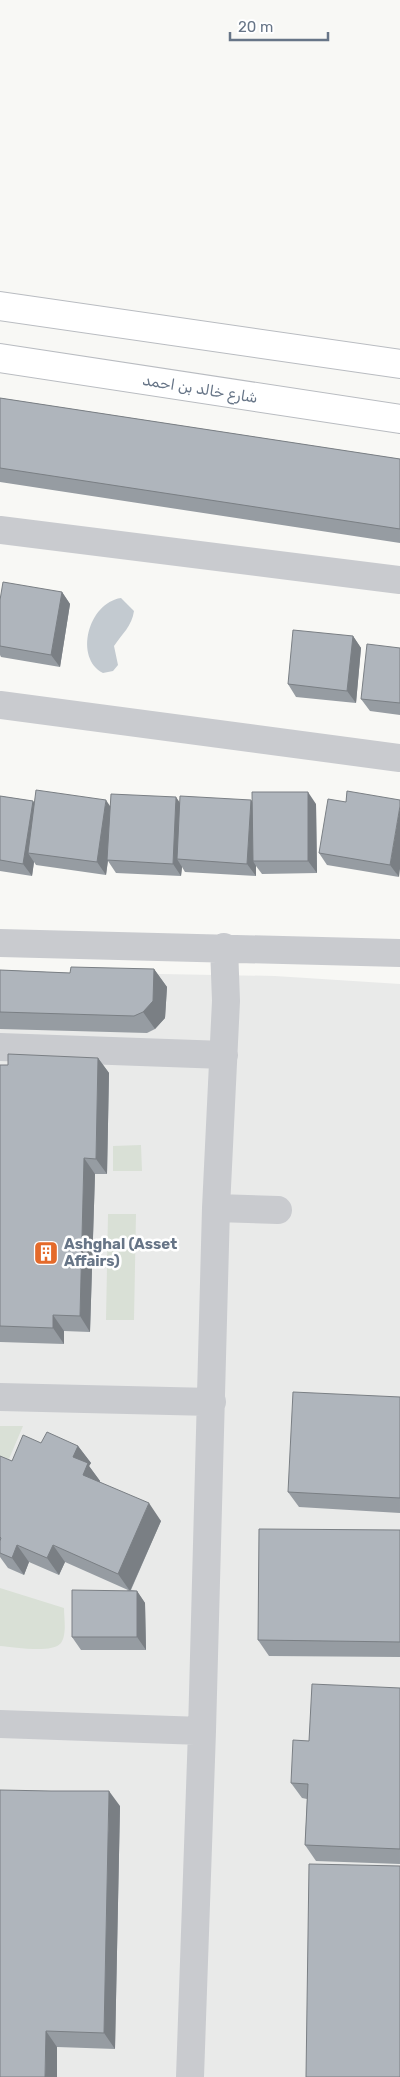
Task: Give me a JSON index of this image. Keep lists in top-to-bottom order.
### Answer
{
  "streets": {
    "main road": ["شارع خالد بن احمد"]
  },
  "places": {
    "building": ["Ashghal (Asset Affairs)"]
  },
  "scale_bar": "20 m"
}
